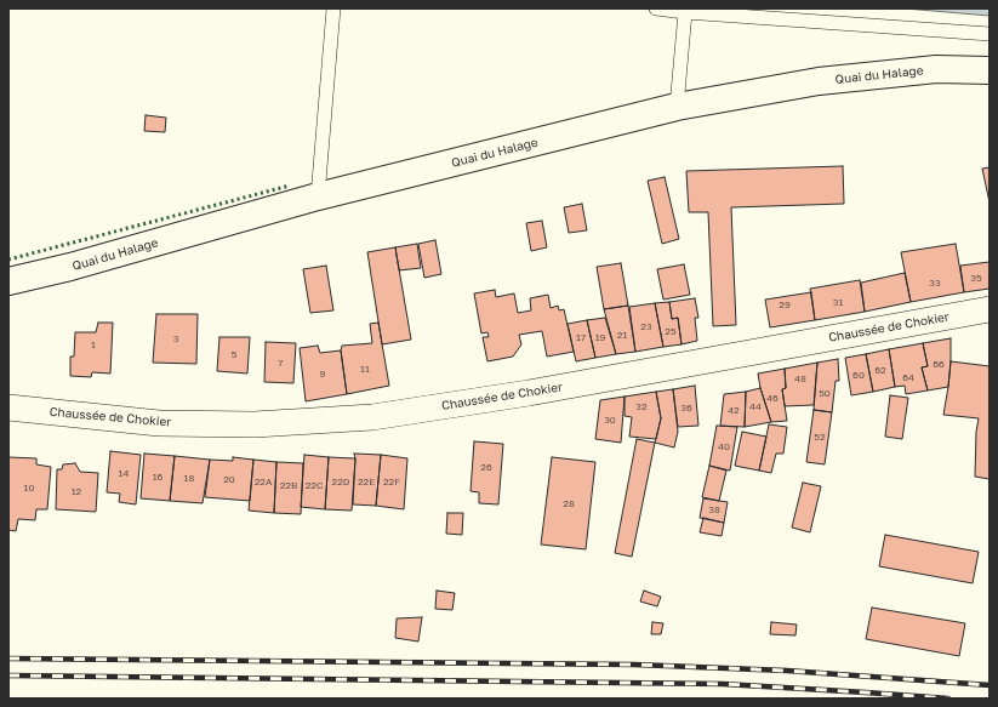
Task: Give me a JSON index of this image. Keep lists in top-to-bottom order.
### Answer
{
  "streets": {
    "main road": ["Quai du Halage"],
    "street": ["Chaussée de Chokier"]
  },
  "house_numbers": [
    "35",
    "33",
    "31",
    "29",
    "23",
    "25",
    "21",
    "17",
    "19",
    "3",
    "1",
    "5",
    "7",
    "66",
    "11",
    "62",
    "9",
    "60",
    "64",
    "48",
    "50",
    "46",
    "32",
    "44",
    "36",
    "42",
    "30",
    "52",
    "40",
    "26",
    "14",
    "16",
    "18",
    "20",
    "22A",
    "22D",
    "22E",
    "22F",
    "22B",
    "22C",
    "10",
    "12",
    "28",
    "38"
  ]
}
